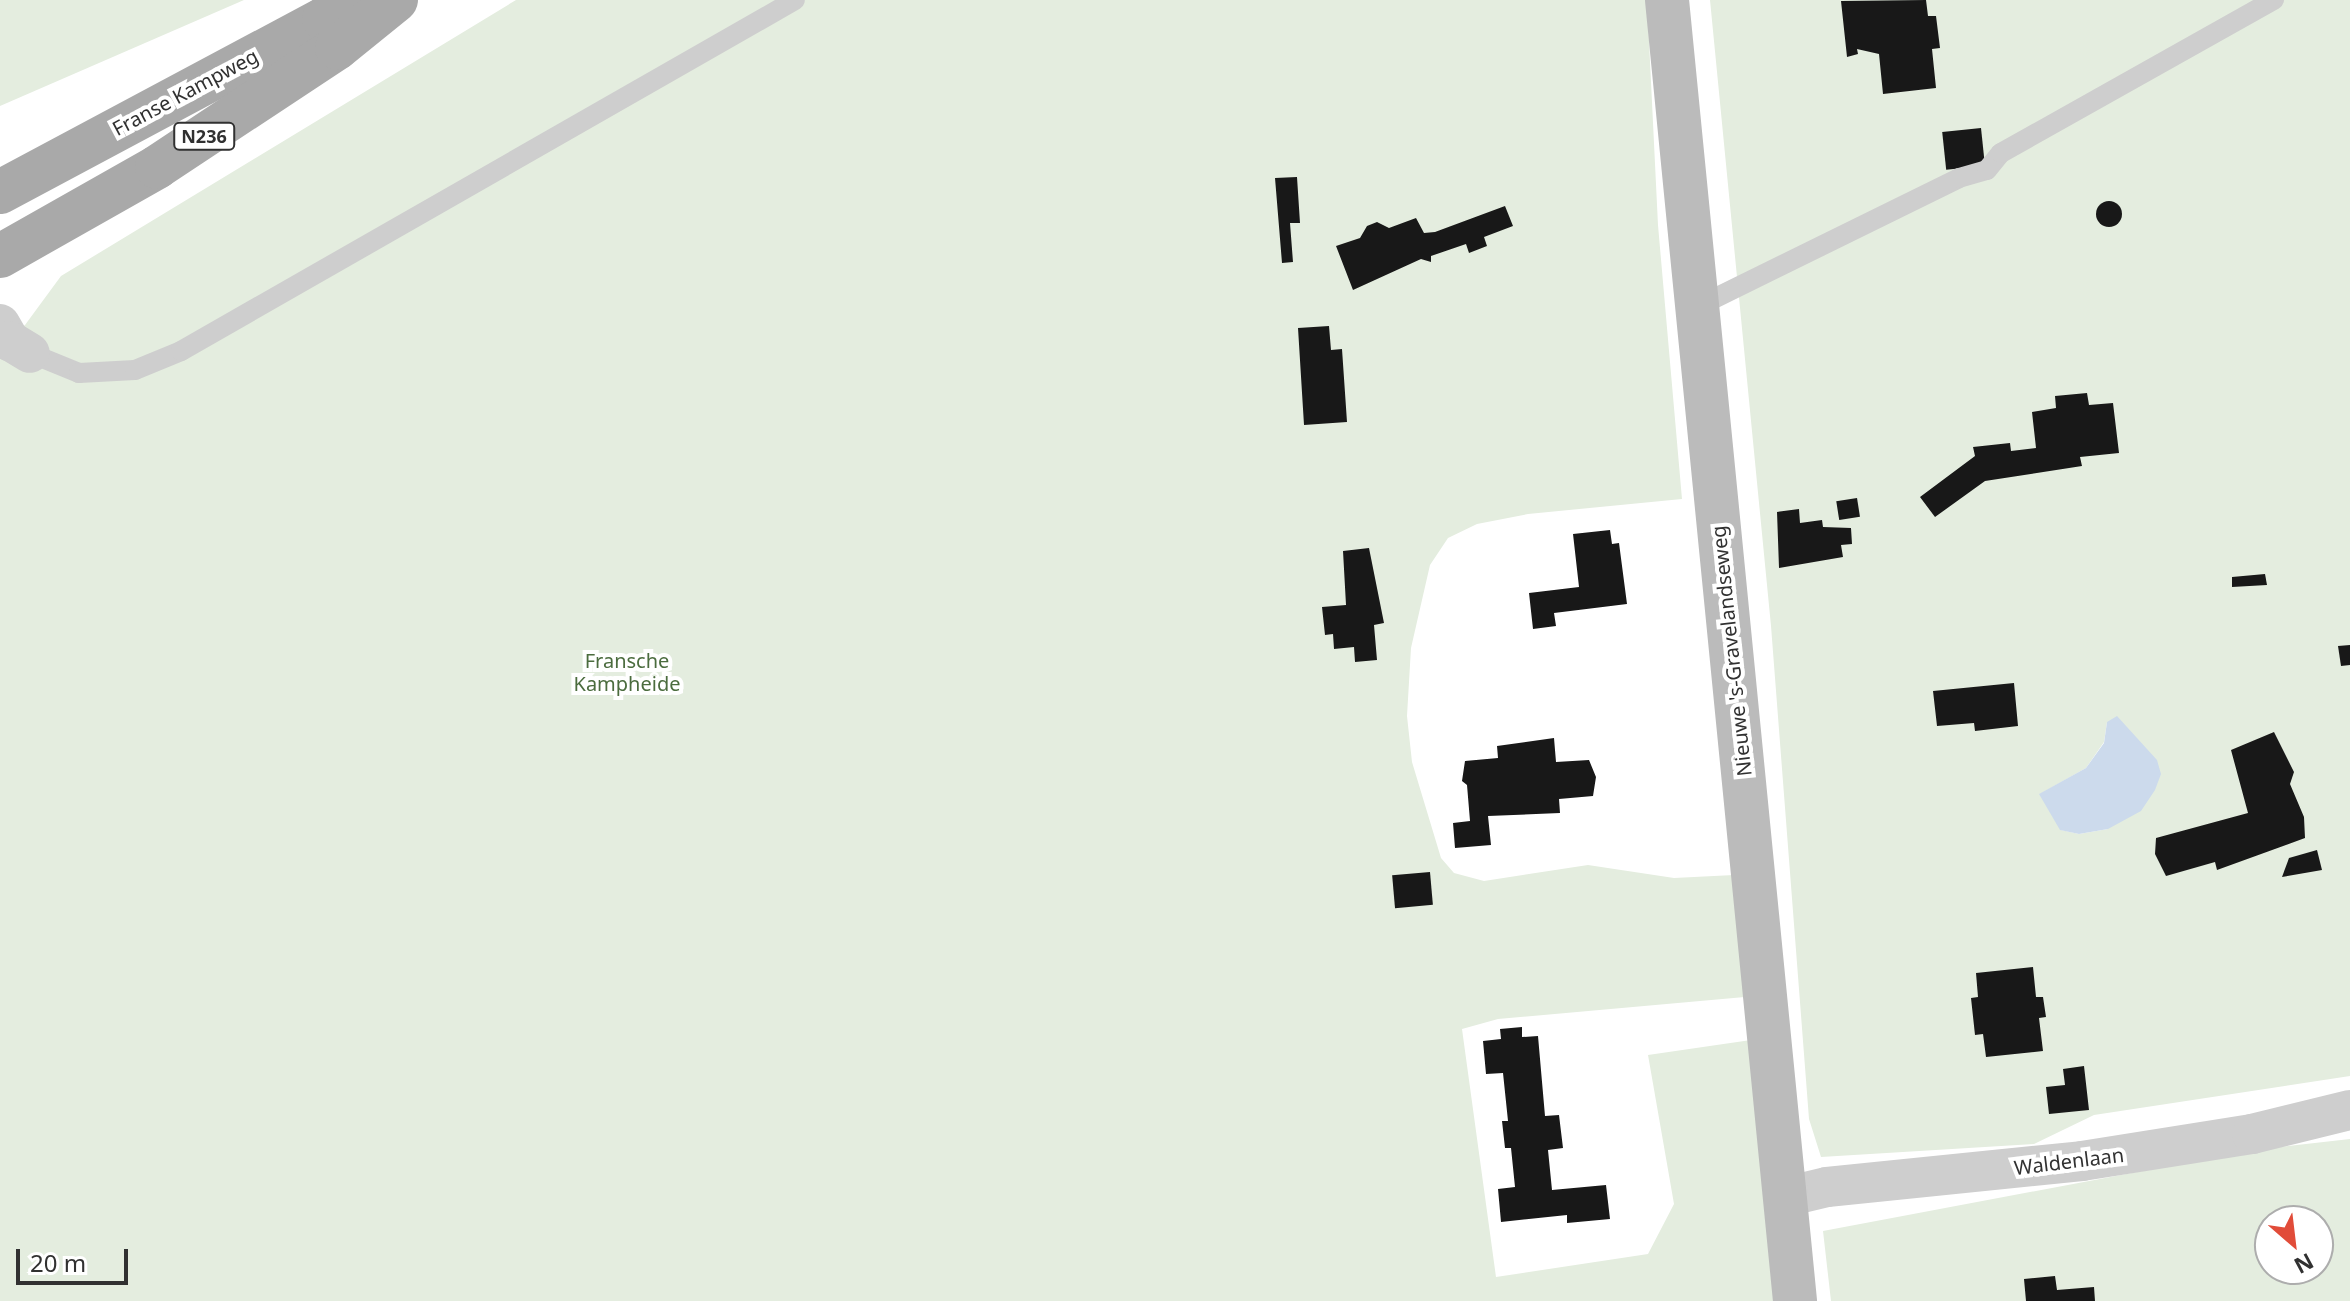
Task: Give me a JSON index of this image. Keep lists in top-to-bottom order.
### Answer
{
  "streets": {
    "main road": ["Franse Kampweg", "N236", "Nieuwe 's-Gravelandseweg"],
    "street": ["Waldenlaan"]
  },
  "crossings": [
    ["Nieuwe 's-Gravelandseweg", "Waldenlaan"]
  ],
  "parks": ["Fransche Kampheide"],
  "scale_bar": "20 m",
  "north": "bottom right"
}
